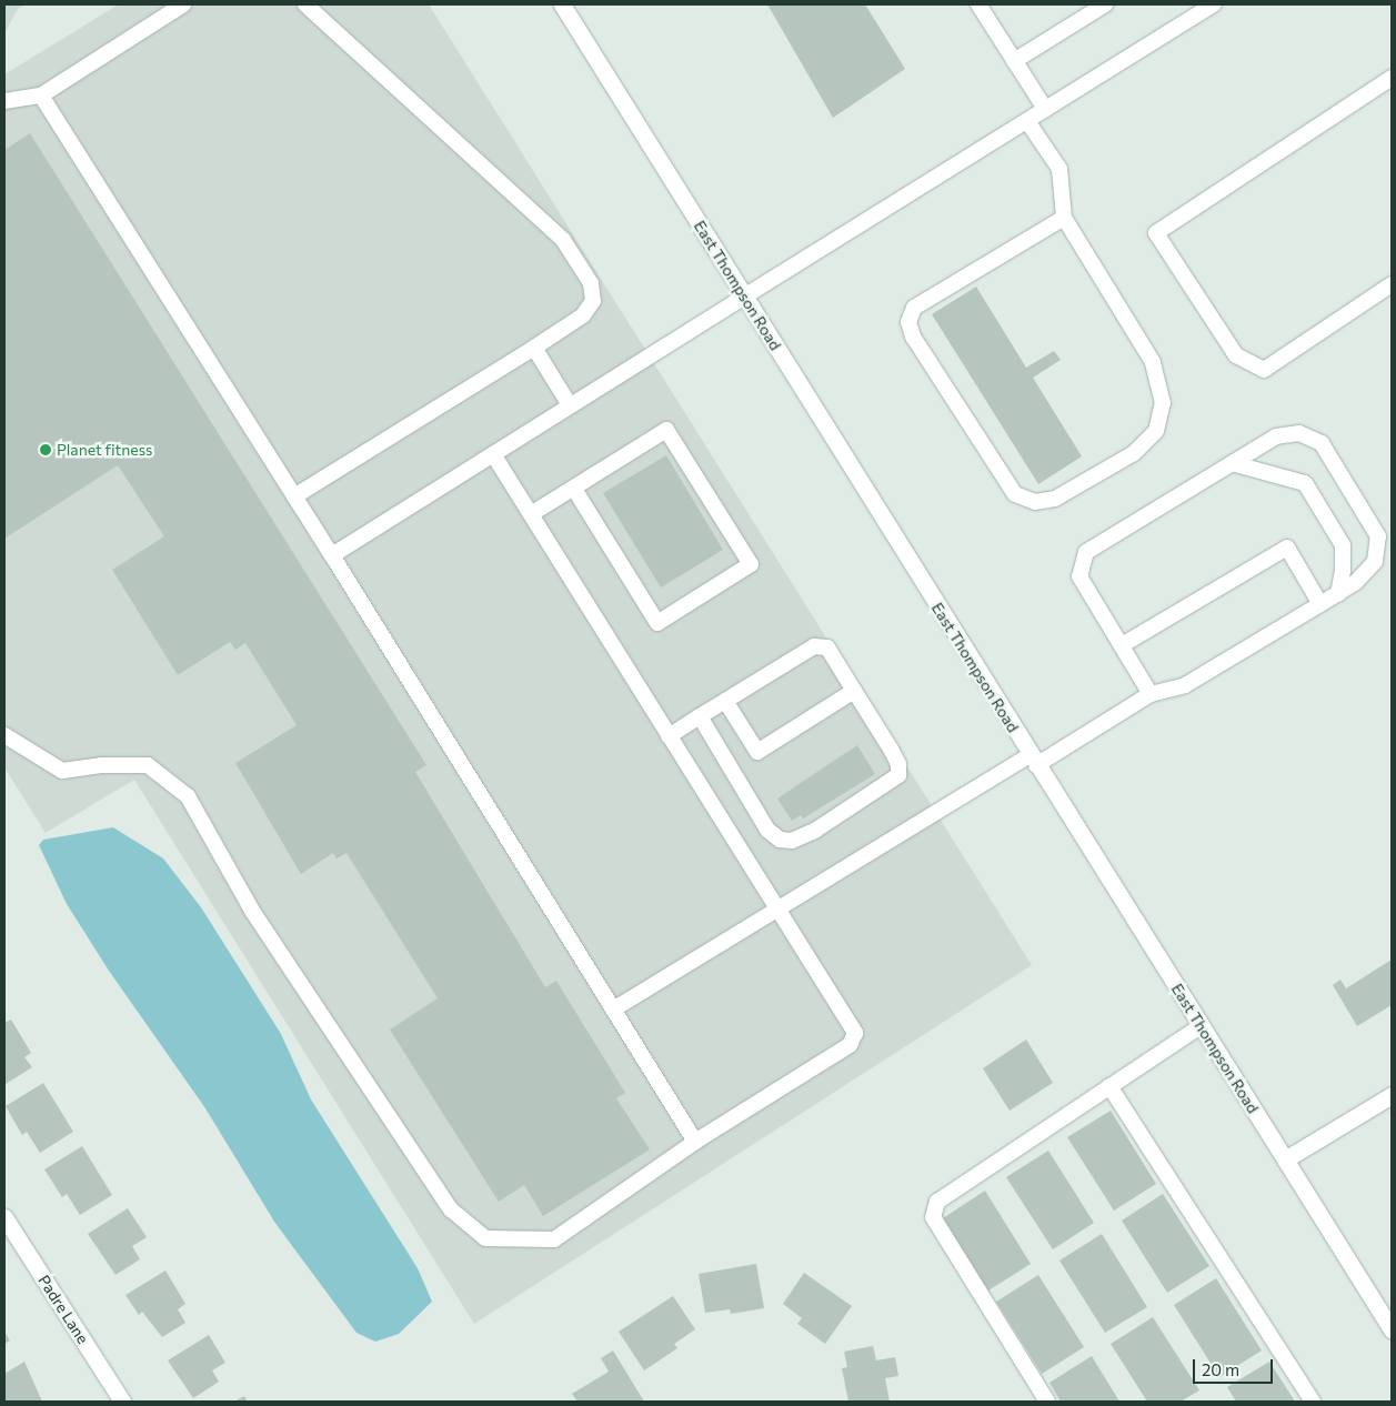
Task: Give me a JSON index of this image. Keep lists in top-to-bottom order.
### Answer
{
  "streets": {
    "main road": ["East Thompson Road", "Padre Lane"]
  },
  "places": ["Planet fitness"],
  "scale_bar": "20 m"
}
